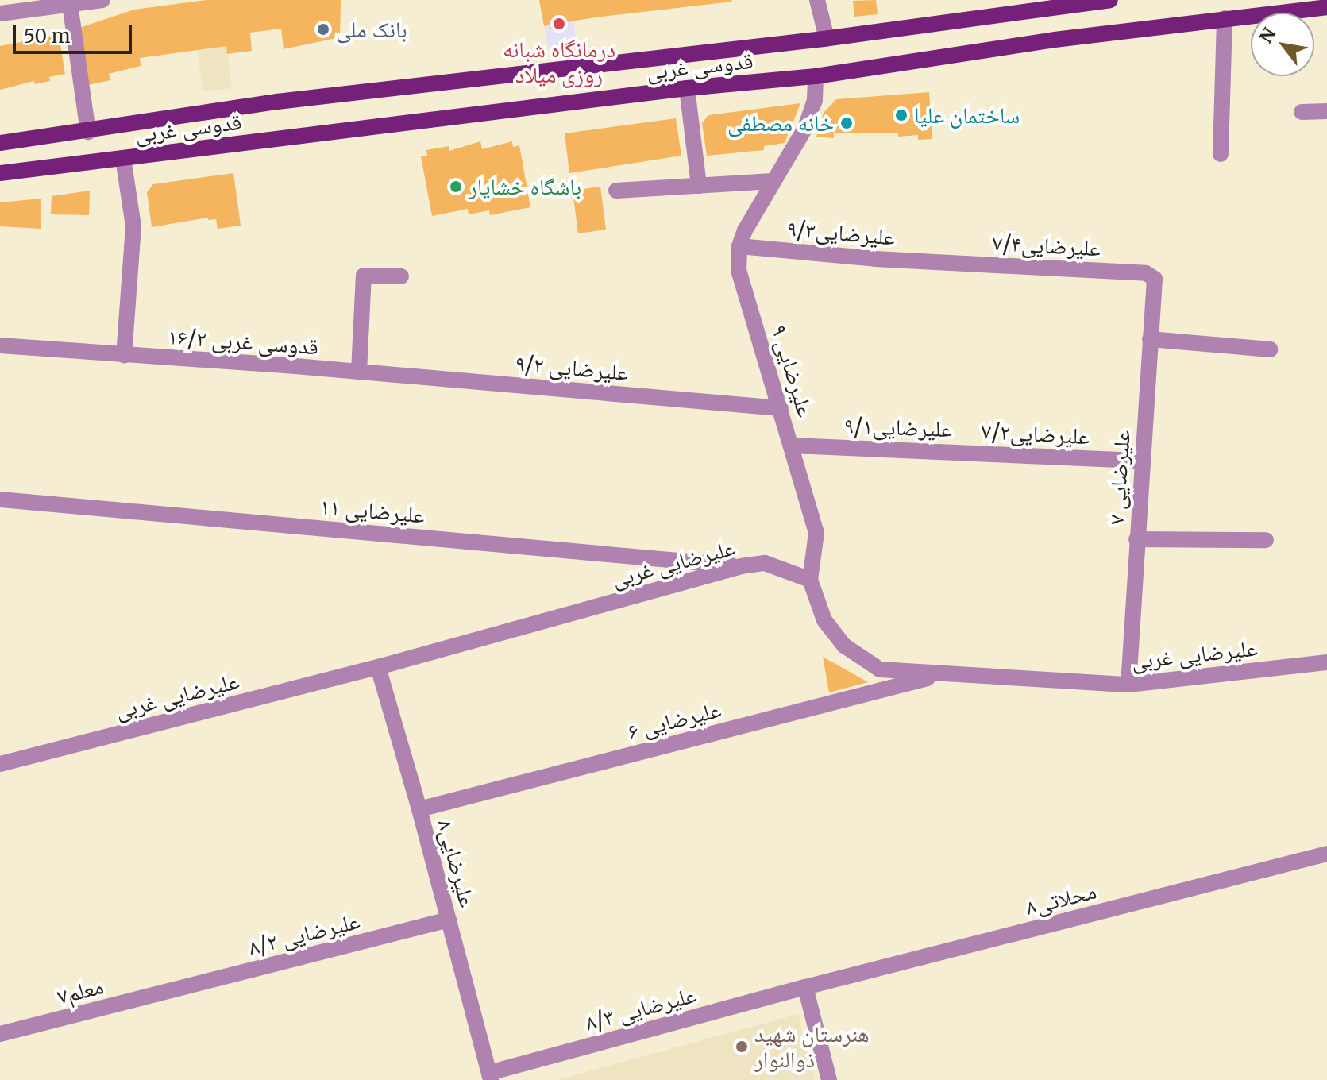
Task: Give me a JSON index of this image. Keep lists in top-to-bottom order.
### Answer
{
  "streets": {
    "main road": ["قدوسی غربی"],
    "street": [
      "علیرضایی۹/۳",
      "علیرضایی۷/۴",
      "۱۶/۲ قدوسی غربی",
      "۹/۲ علیرضایی",
      "۹ علیرضایی",
      "علیرضایی۹/۱",
      "علیرضایی۷/۲",
      "۷ علیرضایی",
      "۱۱ علیرضایی",
      "علیرضایی غربی",
      "۶ علیرضایی",
      "علیرضایی۸",
      "محلاتی۸",
      "علیرضایی ۸/۲",
      "معلم۷",
      "۸/۳ علیرضایی"
    ]
  },
  "crossings": [
    ["قدوسی غربی", "۹ علیرضایی"],
    ["علیرضایی۹/۳", "علیرضایی۷/۴"],
    ["علیرضایی۹/۳", "۹ علیرضایی"],
    ["علیرضایی۷/۴", "۷ علیرضایی"],
    ["۱۶/۲ قدوسی غربی", "۹/۲ علیرضایی"],
    ["۹/۲ علیرضایی", "۹ علیرضایی"],
    ["۹ علیرضایی", "علیرضایی۹/۱"],
    ["۹ علیرضایی", "علیرضایی غربی"],
    ["علیرضایی۹/۱", "علیرضایی۷/۲"],
    ["علیرضایی۷/۲", "۷ علیرضایی"],
    ["۷ علیرضایی", "علیرضایی غربی"],
    ["۱۱ علیرضایی", "علیرضایی غربی"],
    ["علیرضایی غربی", "۶ علیرضایی"],
    ["علیرضایی غربی", "علیرضایی۸"],
    ["۶ علیرضایی", "علیرضایی۸"],
    ["علیرضایی۸", "علیرضایی ۸/۲"],
    ["علیرضایی۸", "۸/۳ علیرضایی"],
    ["محلاتی۸", "۸/۳ علیرضایی"],
    ["علیرضایی ۸/۲", "معلم۷"]
  ],
  "places": [
    "درمانگاه شبانه روزی میلاد",
    "بانک ملی",
    "ساختمان علیا",
    "خانه مصطفی",
    "باشگاه خشایار",
    "هنرستان شهید ذوالنوار"
  ],
  "scale_bar": "50 m",
  "north": "top left"
}
